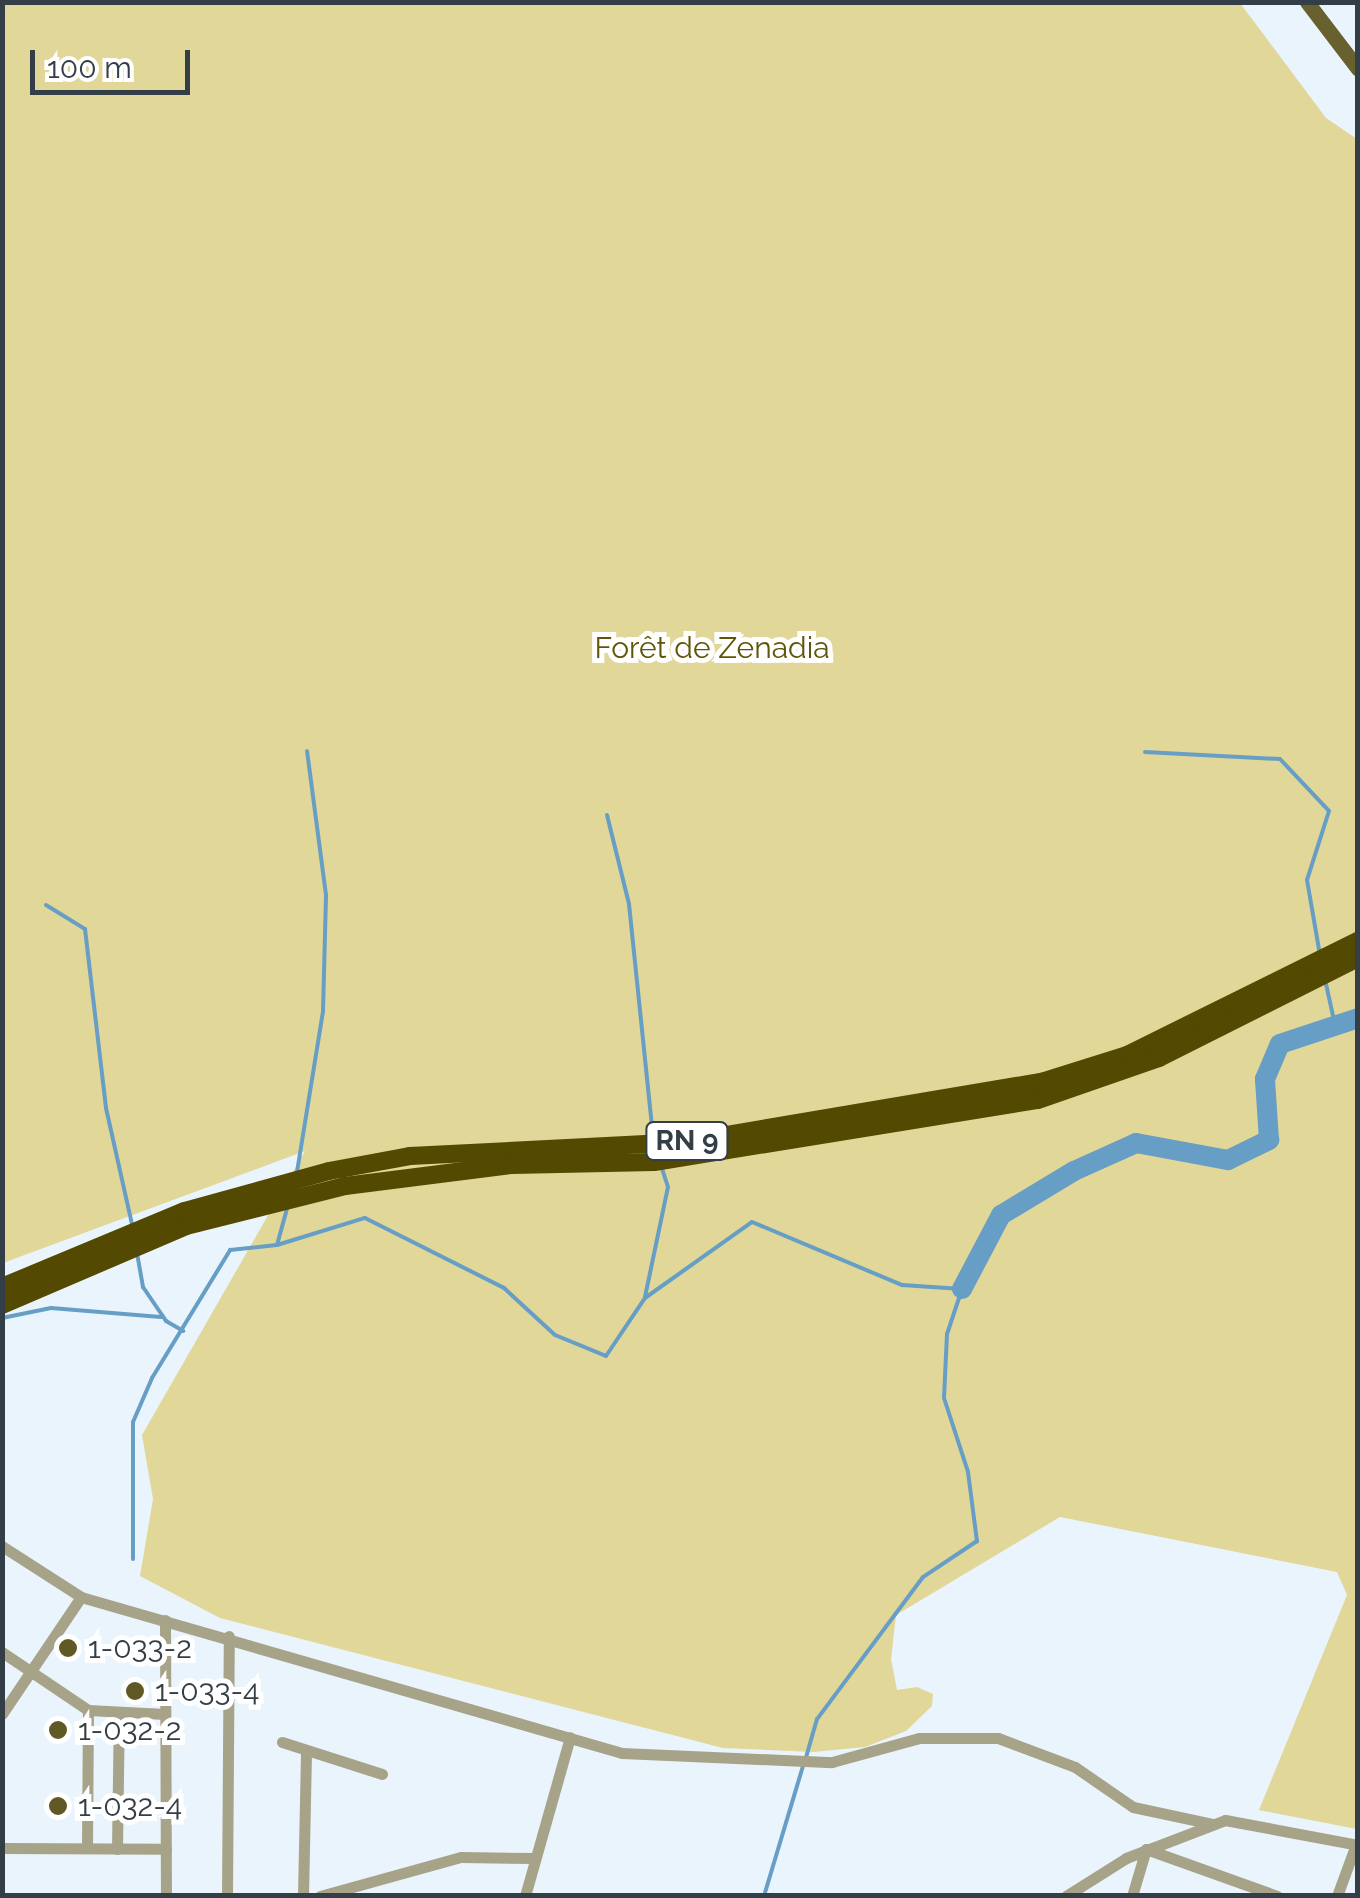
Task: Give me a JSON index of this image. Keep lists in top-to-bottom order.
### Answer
{
  "streets": {
    "highway": ["RN 9"]
  },
  "parks": ["Forêt de Zenadia"],
  "places": [
    "1-033-2",
    "1-033-4",
    "1-032-2",
    "1-032-4"
  ],
  "scale_bar": "100 m"
}
